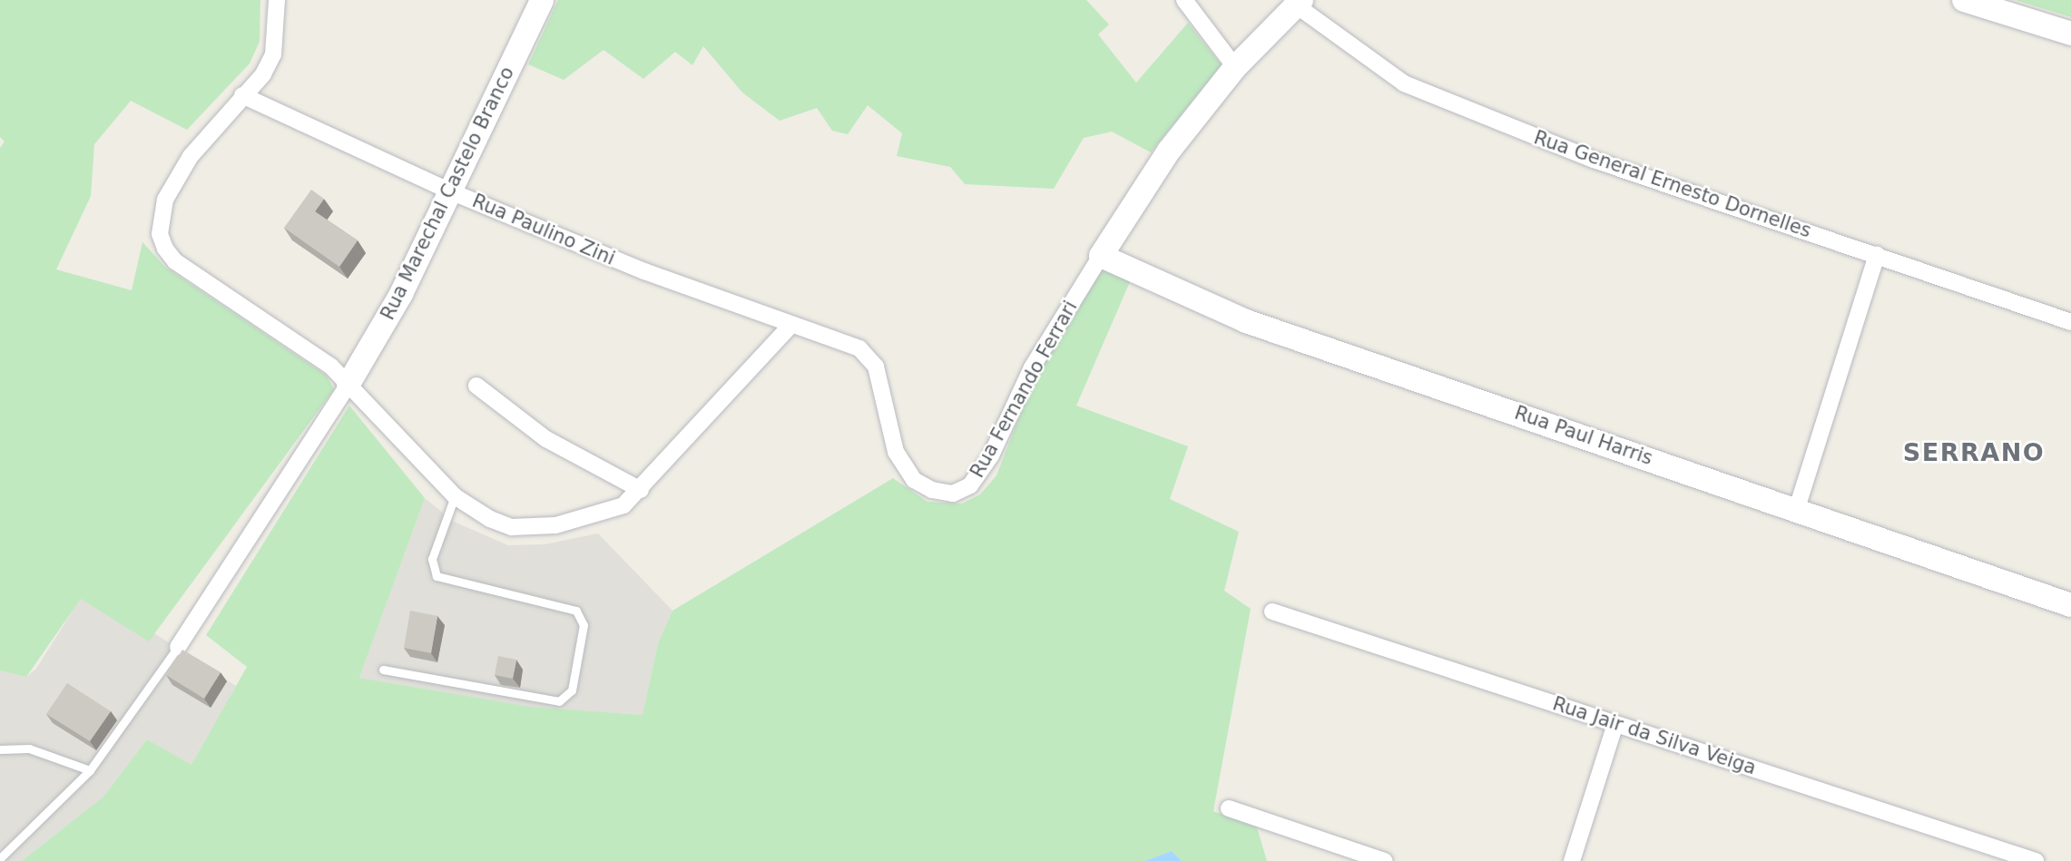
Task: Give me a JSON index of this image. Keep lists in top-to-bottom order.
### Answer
{
  "streets": {
    "street": [
      "Rua General Ernesto Dornelles",
      "Rua Marechal Castelo Branco",
      "Rua Paulino Zini",
      "Rua Fernando Ferrari",
      "Rua Paul Harris",
      "Rua Jair da Silva Veiga"
    ]
  },
  "crossings": [
    ["Rua General Ernesto Dornelles", "Rua Fernando Ferrari"],
    ["Rua Marechal Castelo Branco", "Rua Paulino Zini"],
    ["Rua Paulino Zini", "Rua Fernando Ferrari"],
    ["Rua Fernando Ferrari", "Rua Paul Harris"]
  ],
  "districts": ["SERRANO"]
}
